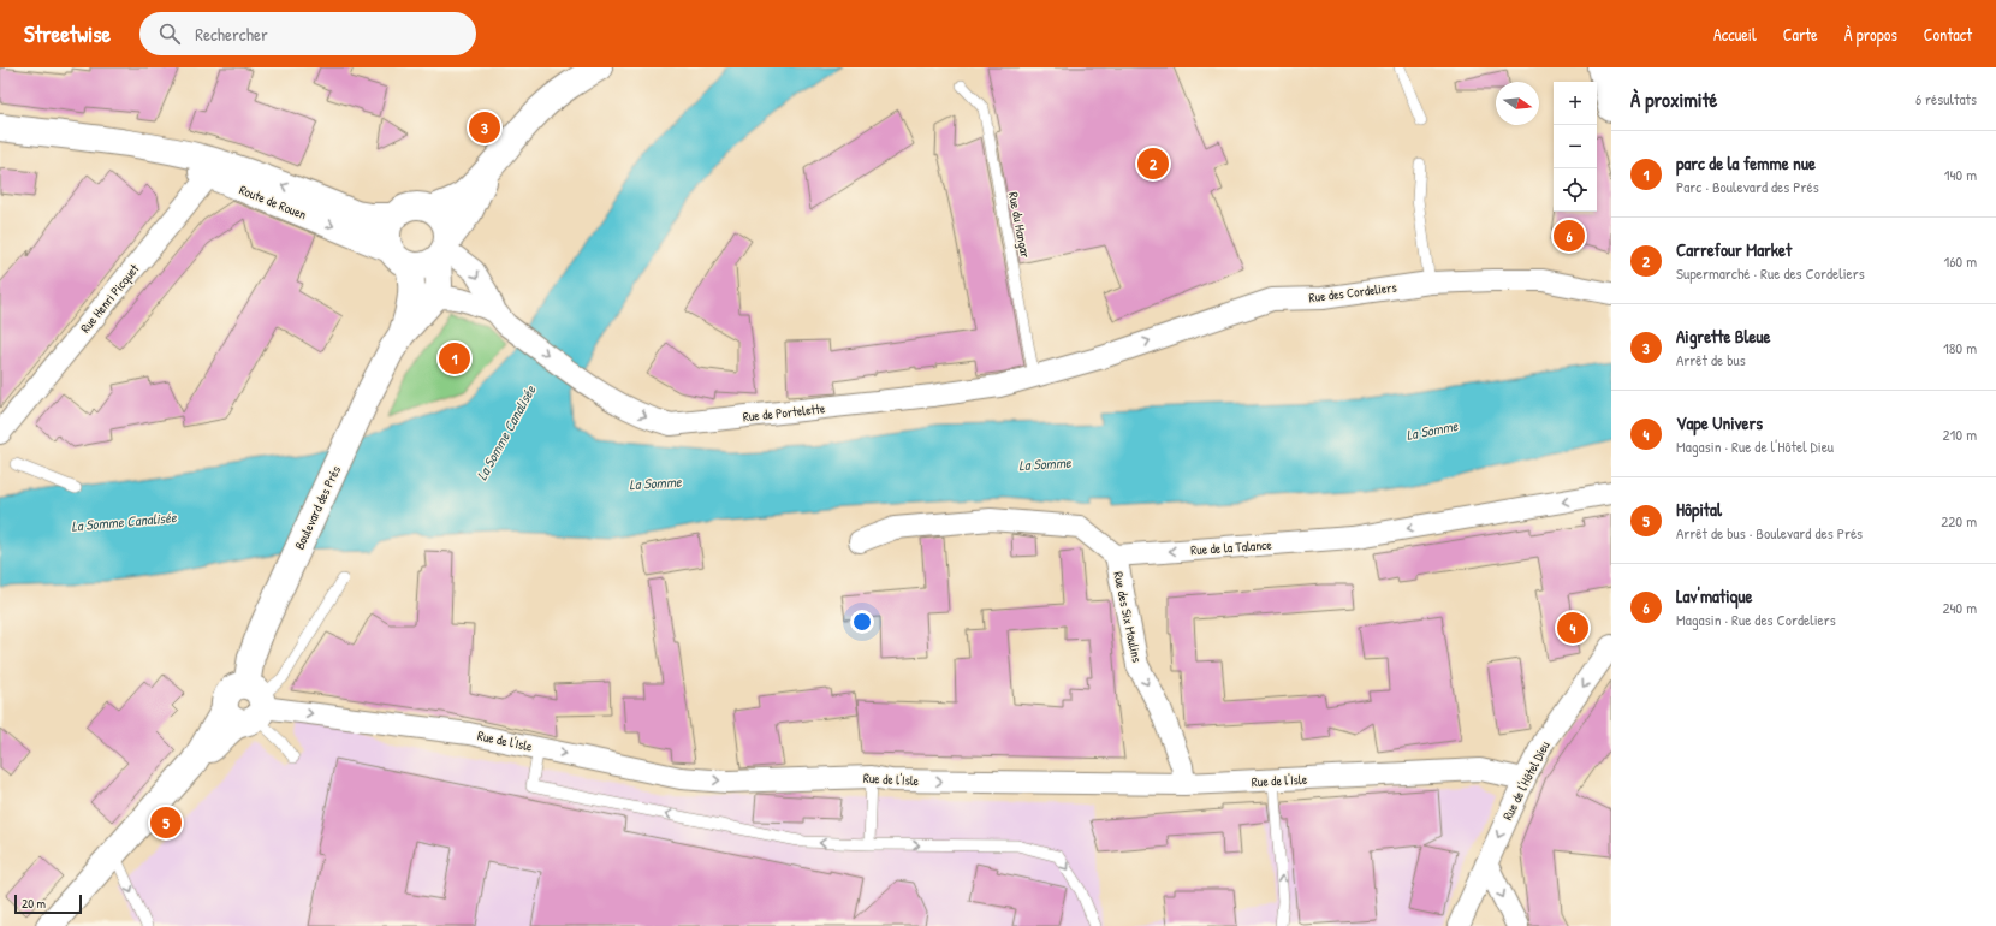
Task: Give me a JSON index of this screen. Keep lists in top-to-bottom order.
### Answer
{
  "streets": {
    "main road": ["Route de Rouen", "Boulevard des Prés"],
    "street": [
      "Rue des Cordeliers",
      "Rue Henri Picquet",
      "Rue de Portelette",
      "Rue de la Talance",
      "Rue des Six Moulins",
      "Rue de l'Isle",
      "Rue de l'Hôtel Dieu"
    ],
    "lane": ["Rue du Hangar"]
  },
  "crossings": [
    ["Route de Rouen", "Rue Henri Picquet"],
    ["Route de Rouen", "Rue de Portelette"],
    ["Route de Rouen", "Boulevard des Prés"],
    ["Rue du Hangar", "Rue de Portelette"],
    ["Rue des Cordeliers", "Rue de Portelette"],
    ["Rue de Portelette", "Boulevard des Prés"],
    ["Boulevard des Prés", "Rue de l'Isle"],
    ["Rue de la Talance", "Rue des Six Moulins"],
    ["Rue des Six Moulins", "Rue de l'Isle"],
    ["Rue de l'Isle", "Rue de l'Hôtel Dieu"]
  ],
  "one_way": [
    "Rue des Cordeliers",
    "Rue de la Talance",
    "Rue des Six Moulins",
    "Rue de l'Isle",
    "Rue de l'Hôtel Dieu"
  ],
  "water": ["La Somme", "La Somme Canalisée"],
  "scale_bar": "20 m",
  "north": "right",
  "page": {
    "header": "Streetwise",
    "search": "Rechercher",
    "nav": [
      "Accueil",
      "Carte",
      "À propos",
      "Contact"
    ],
    "heading": ["À proximité", "6 résultats"],
    "map_buttons": ["+", "−"],
    "pins": [
      "3",
      "2",
      "6",
      "1",
      "4",
      "5"
    ],
    "list": [
      {
        "mark": "1",
        "name": "parc de la femme nue",
        "note": "Parc · Boulevard des Prés",
        "value": "140 m"
      },
      {
        "mark": "2",
        "name": "Carrefour Market",
        "note": "Supermarché · Rue des Cordeliers",
        "value": "160 m"
      },
      {
        "mark": "3",
        "name": "Aigrette Bleue",
        "note": "Arrêt de bus",
        "value": "180 m"
      },
      {
        "mark": "4",
        "name": "Vape Univers",
        "note": "Magasin · Rue de l'Hôtel Dieu",
        "value": "210 m"
      },
      {
        "mark": "5",
        "name": "Hôpital",
        "note": "Arrêt de bus · Boulevard des Prés",
        "value": "220 m"
      },
      {
        "mark": "6",
        "name": "Lav'matique",
        "note": "Magasin · Rue des Cordeliers",
        "value": "240 m"
      }
    ],
    "scale": "20 m"
  }
}
